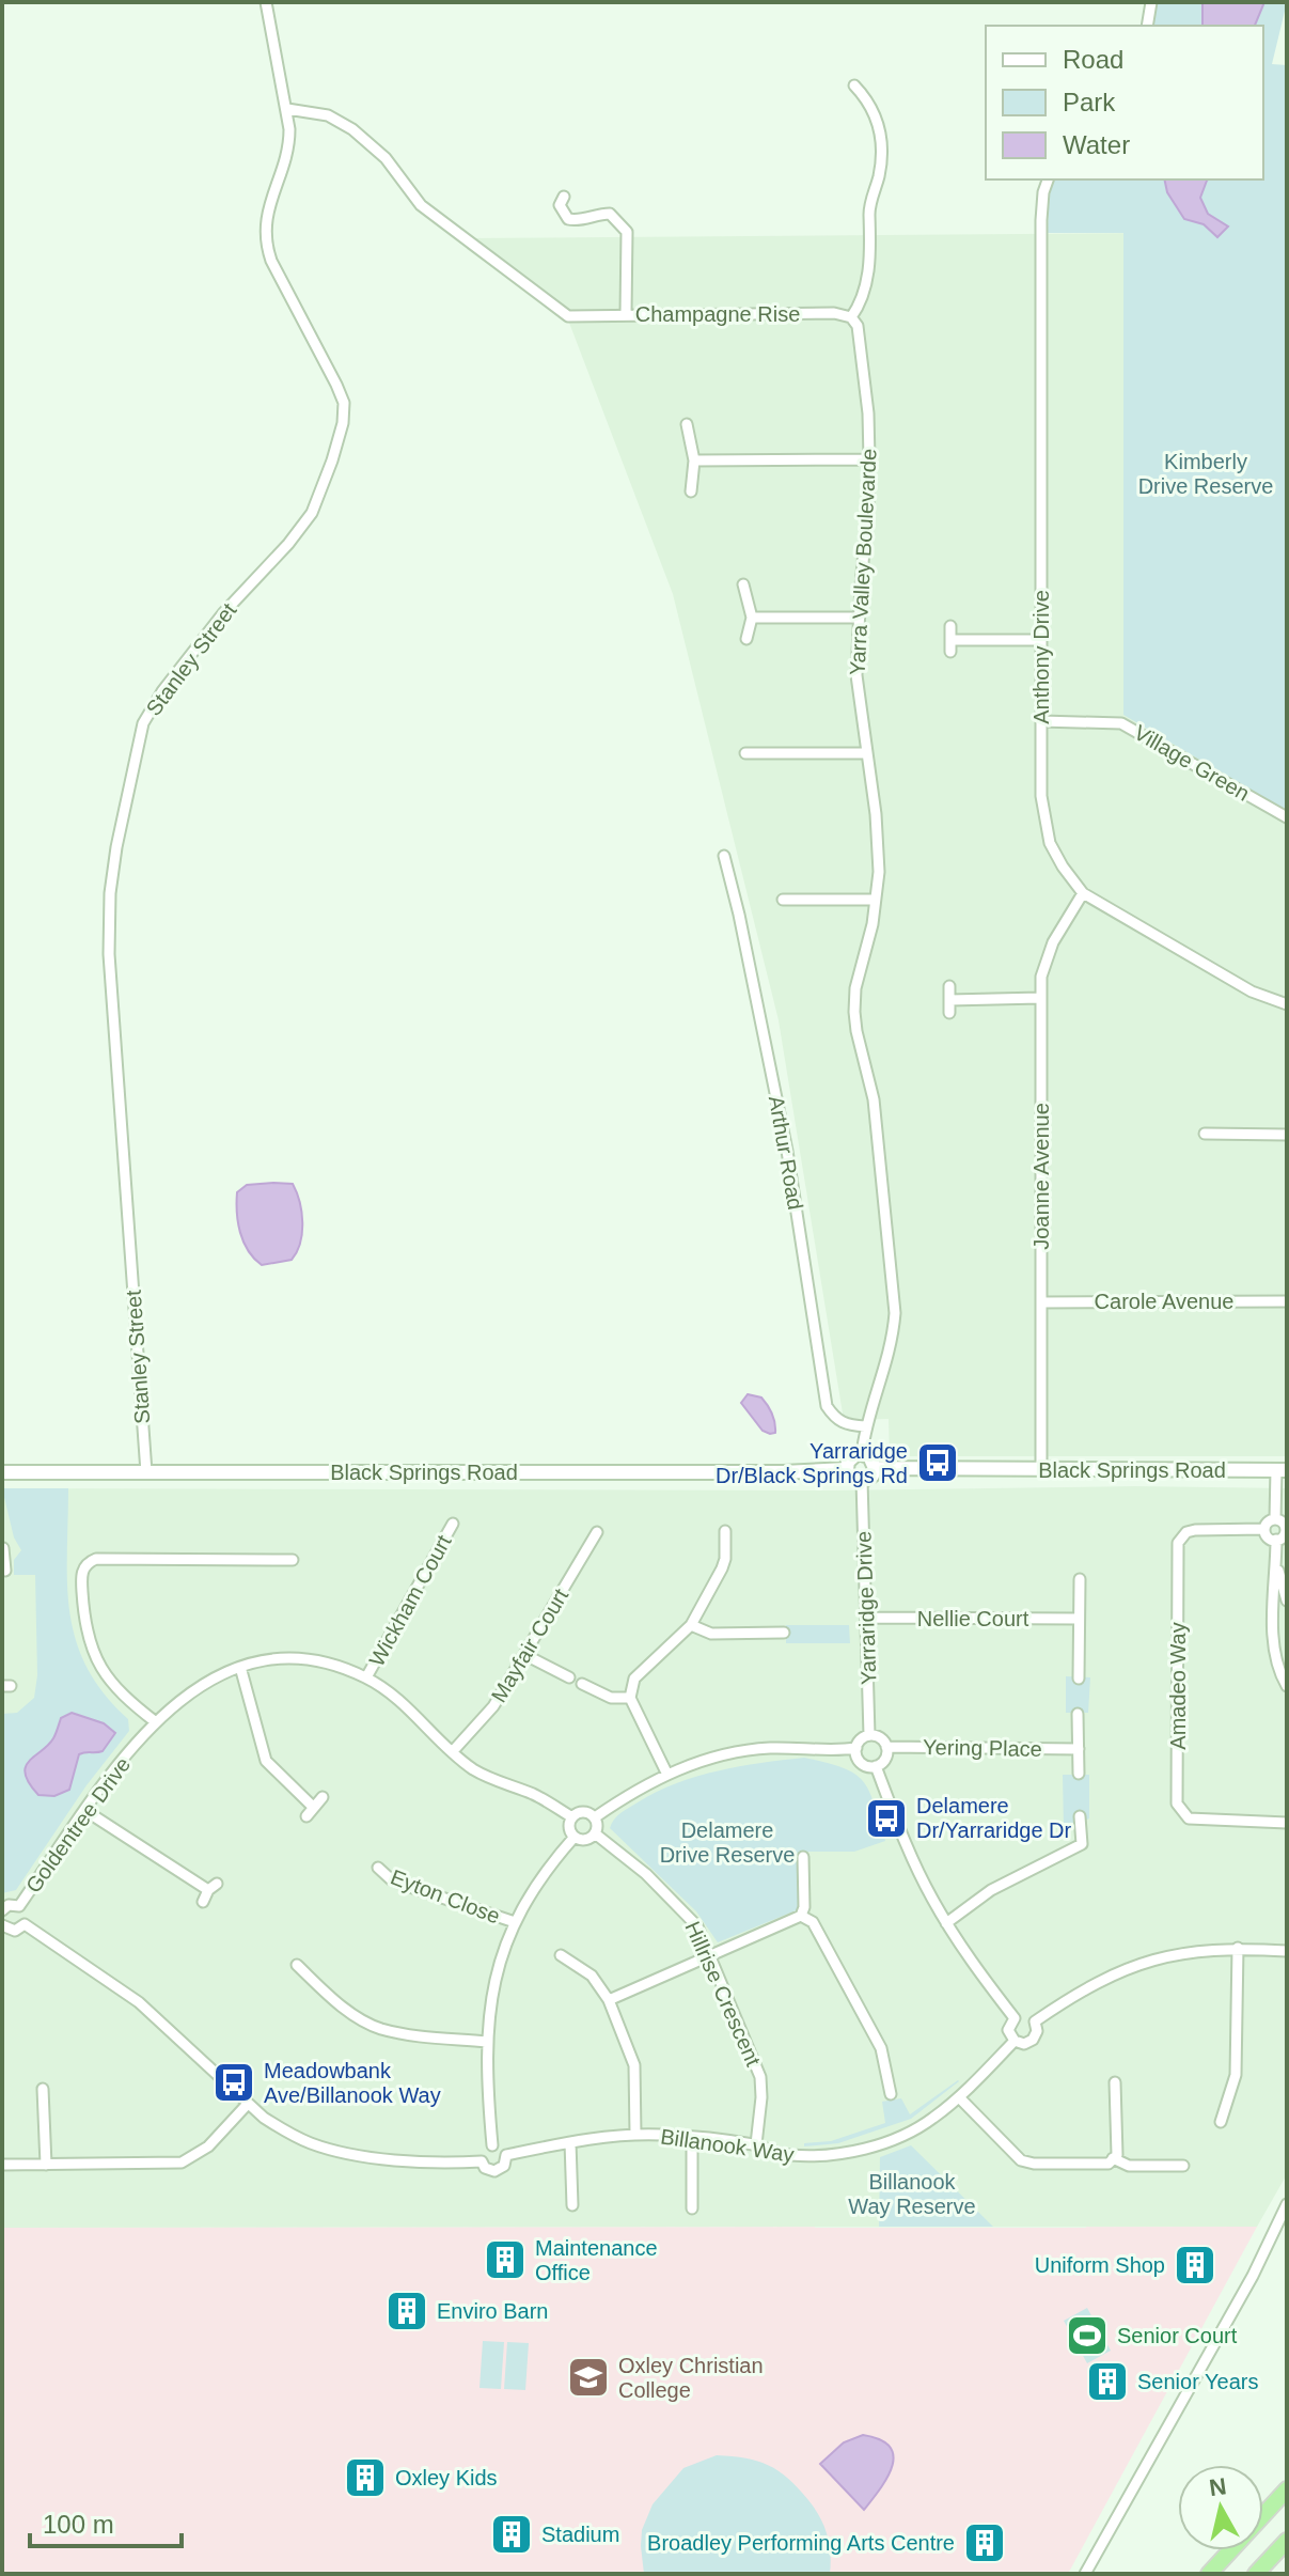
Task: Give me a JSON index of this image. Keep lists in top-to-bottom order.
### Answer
{
  "streets": {
    "main road": ["Black Springs Road"],
    "street": [
      "Champagne Rise",
      "Yarra Valley Boulevarde",
      "Anthony Drive",
      "Stanley Street",
      "Village Green",
      "Arthur Road",
      "Joanne Avenue",
      "Carole Avenue",
      "Wickham Court",
      "Yarraridge Drive",
      "Nellie Court",
      "Mayfair Court",
      "Amadeo Way",
      "Yering Place",
      "Goldentree Drive",
      "Eyton Close",
      "Hillrise Crescent",
      "Billanook Way"
    ]
  },
  "crossings": [
    ["Champagne Rise", "Yarra Valley Boulevarde"],
    ["Champagne Rise", "Stanley Street"],
    ["Yarra Valley Boulevarde", "Arthur Road"],
    ["Yarra Valley Boulevarde", "Black Springs Road"],
    ["Yarra Valley Boulevarde", "Yarraridge Drive"],
    ["Anthony Drive", "Village Green"],
    ["Anthony Drive", "Joanne Avenue"],
    ["Stanley Street", "Black Springs Road"],
    ["Joanne Avenue", "Carole Avenue"],
    ["Joanne Avenue", "Black Springs Road"],
    ["Black Springs Road", "Yarraridge Drive"],
    ["Wickham Court", "Goldentree Drive"],
    ["Yarraridge Drive", "Nellie Court"],
    ["Yarraridge Drive", "Yering Place"],
    ["Mayfair Court", "Goldentree Drive"],
    ["Goldentree Drive", "Hillrise Crescent"],
    ["Hillrise Crescent", "Billanook Way"]
  ],
  "parks": ["Kimberly Drive Reserve", "Delamere Drive Reserve", "Billanook Way Reserve"],
  "places": {
    "bus stop": ["Yarraridge Dr/Black Springs Rd", "Delamere Dr/Yarraridge Dr", "Meadowbank Ave/Billanook Way"],
    "building": [
      "Maintenance Office",
      "Uniform Shop",
      "Enviro Barn",
      "Senior Years",
      "Oxley Kids",
      "Stadium",
      "Broadley Performing Arts Centre"
    ],
    "sports": ["Senior Court"],
    "school or university": ["Oxley Christian College"]
  },
  "legend": ["Road", "Park", "Water"],
  "scale_bar": "100 m",
  "north": "top"
}
